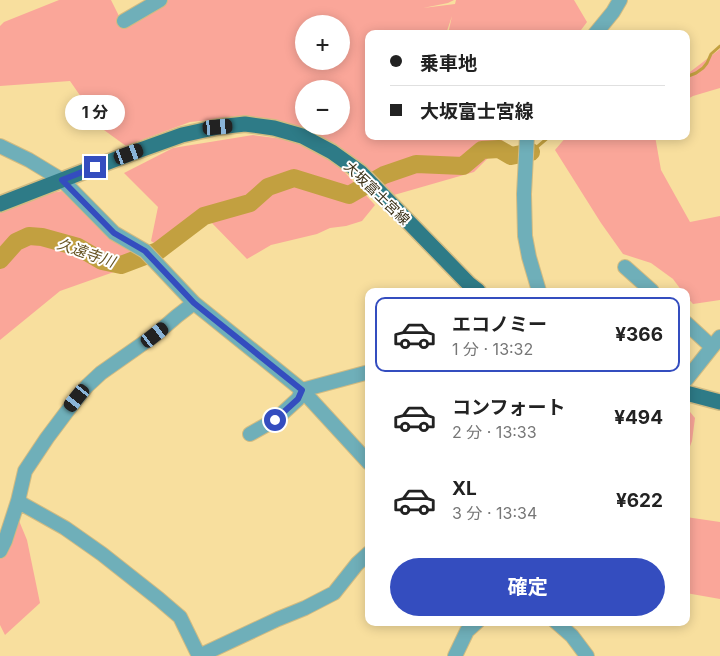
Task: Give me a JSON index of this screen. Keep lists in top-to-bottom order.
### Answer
{
  "streets": {
    "main road": ["大坂富士宮線"]
  },
  "water": ["久遠寺川"],
  "page": {
    "map_buttons": ["+", "−"],
    "banner": ["乗車地", "大坂富士宮線"],
    "bubble": "1 分",
    "list": [
      {
        "name": "エコノミー",
        "note": "1 分 · 13:32",
        "value": "¥366"
      },
      {
        "name": "コンフォート",
        "note": "2 分 · 13:33",
        "value": "¥494"
      },
      {
        "name": "XL",
        "note": "3 分 · 13:34",
        "value": "¥622"
      }
    ],
    "buttons": "確定"
  }
}
